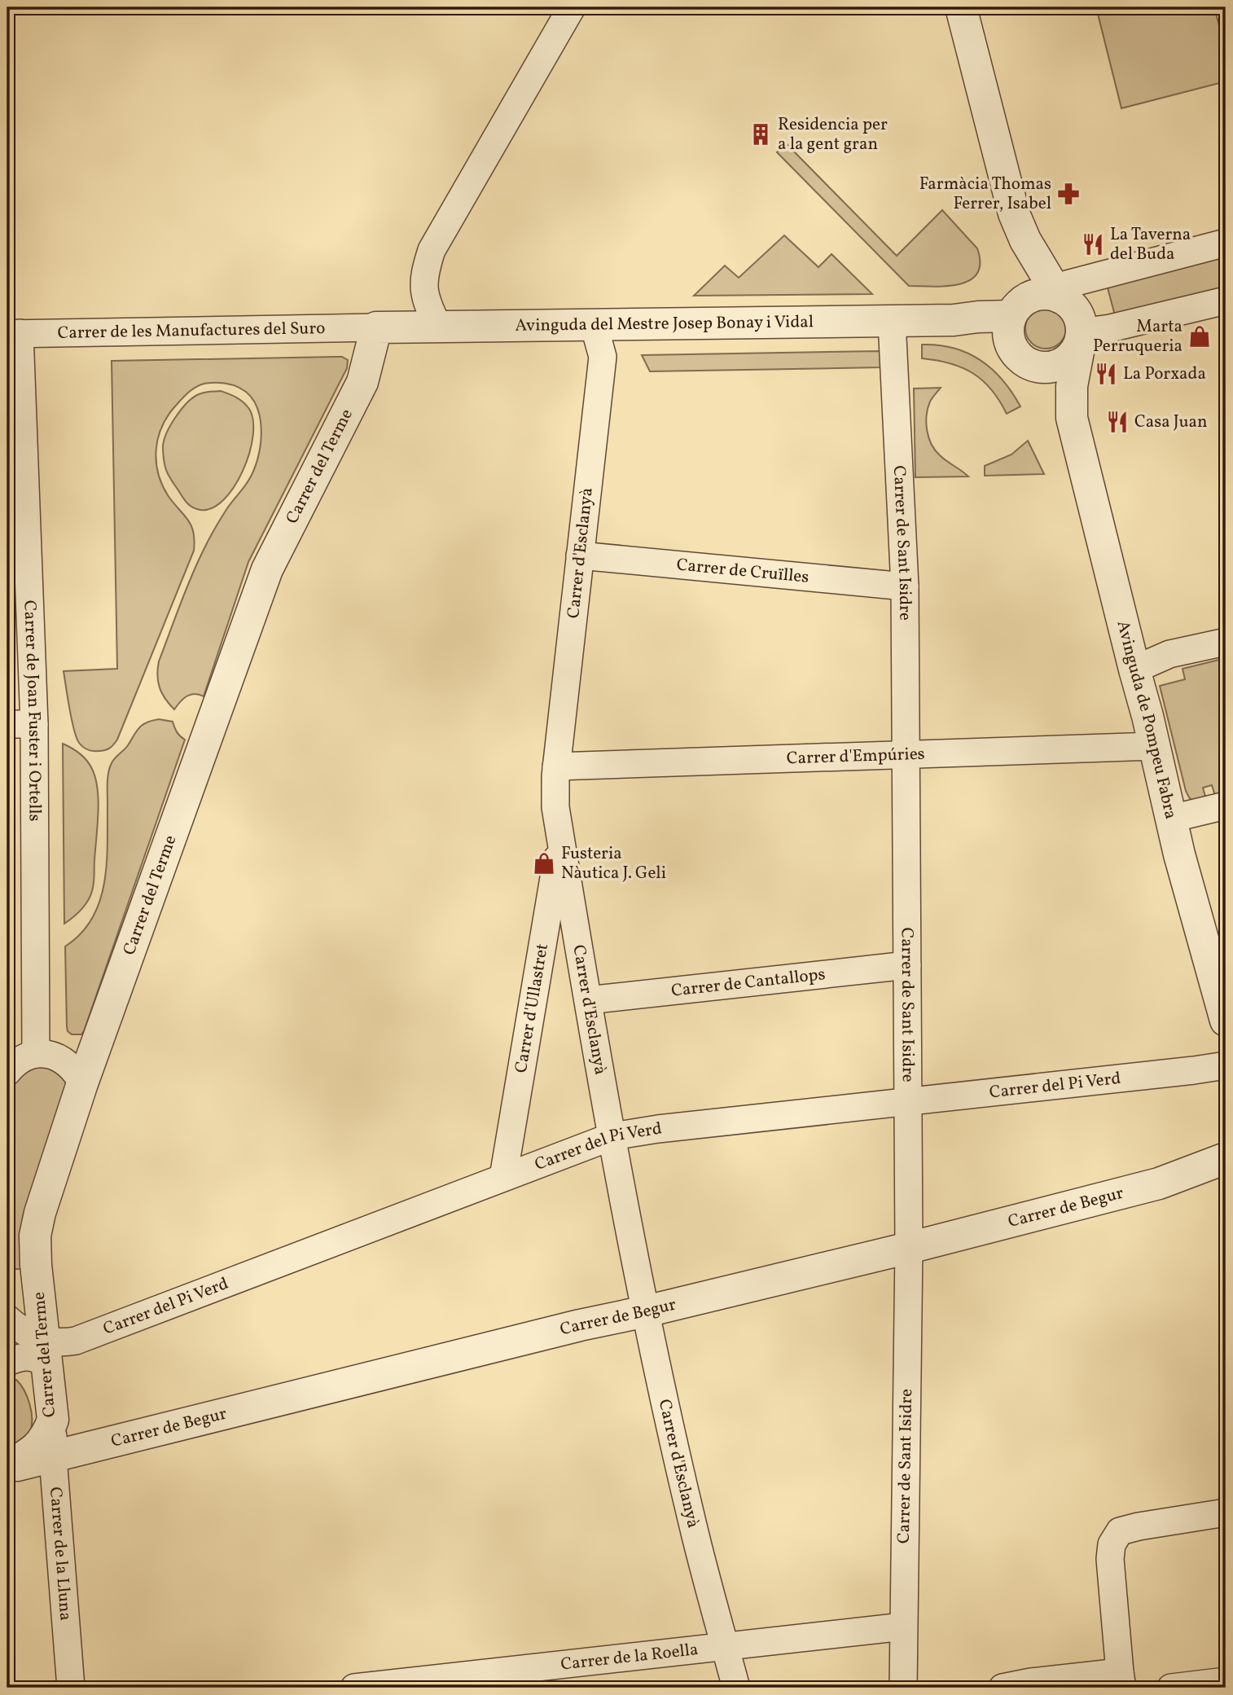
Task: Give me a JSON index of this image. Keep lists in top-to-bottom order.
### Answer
{
  "streets": {
    "street": [
      "Avinguda del Mestre Josep Bonay i Vidal",
      "Carrer de les Manufactures del Suro",
      "Carrer del Terme",
      "Carrer de Sant Isidre",
      "Carrer d'Esclanyà",
      "Carrer de Cruïlles",
      "Carrer de Joan Fuster i Ortells",
      "Avinguda de Pompeu Fabra",
      "Carrer d'Empúries",
      "Carrer de Cantallops",
      "Carrer d'Ullastret",
      "Carrer del Pi Verd",
      "Carrer de Begur",
      "Carrer de la Lluna",
      "Carrer de la Roella"
    ]
  },
  "crossings": [
    ["Avinguda del Mestre Josep Bonay i Vidal", "Carrer de les Manufactures del Suro"],
    ["Avinguda del Mestre Josep Bonay i Vidal", "Carrer del Terme"],
    ["Avinguda del Mestre Josep Bonay i Vidal", "Carrer de Sant Isidre"],
    ["Avinguda del Mestre Josep Bonay i Vidal", "Carrer d'Esclanyà"],
    ["Avinguda del Mestre Josep Bonay i Vidal", "Avinguda de Pompeu Fabra"],
    ["Carrer de les Manufactures del Suro", "Carrer del Terme"],
    ["Carrer de les Manufactures del Suro", "Carrer de Joan Fuster i Ortells"],
    ["Carrer del Terme", "Carrer del Pi Verd"],
    ["Carrer del Terme", "Carrer de Begur"],
    ["Carrer del Terme", "Carrer de la Lluna"],
    ["Carrer de Sant Isidre", "Carrer de Cruïlles"],
    ["Carrer de Sant Isidre", "Carrer d'Empúries"],
    ["Carrer de Sant Isidre", "Carrer de Cantallops"],
    ["Carrer de Sant Isidre", "Carrer del Pi Verd"],
    ["Carrer de Sant Isidre", "Carrer de Begur"],
    ["Carrer de Sant Isidre", "Carrer de la Roella"],
    ["Carrer d'Esclanyà", "Carrer de Cruïlles"],
    ["Carrer d'Esclanyà", "Carrer d'Empúries"],
    ["Carrer d'Esclanyà", "Carrer de Cantallops"],
    ["Carrer d'Esclanyà", "Carrer d'Ullastret"],
    ["Carrer d'Esclanyà", "Carrer del Pi Verd"],
    ["Carrer d'Esclanyà", "Carrer de Begur"],
    ["Carrer d'Esclanyà", "Carrer de la Roella"],
    ["Avinguda de Pompeu Fabra", "Carrer d'Empúries"],
    ["Carrer d'Ullastret", "Carrer del Pi Verd"],
    ["Carrer de Begur", "Carrer de la Lluna"]
  ],
  "places": {
    "building": ["Residencia per a la gent gran"],
    "pharmacy": ["Farmàcia Thomas Ferrer, Isabel"],
    "restaurant": ["La Taverna del Buda", "La Porxada", "Casa Juan"],
    "shop": ["Marta Perruqueria", "Fusteria Nàutica J. Geli"]
  }
}
